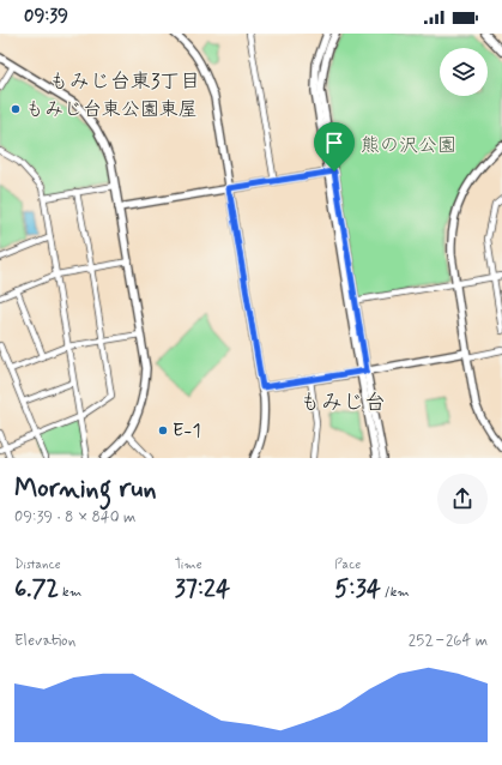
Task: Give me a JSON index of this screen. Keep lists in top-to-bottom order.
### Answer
{
  "districts": ["もみじ台東3丁目", "もみじ台"],
  "parks": ["熊の沢公園"],
  "places": ["もみじ台東公園東屋", "E-1"],
  "page": {
    "status": "09:39",
    "heading": ["Morning run", "09:39 · 8 × 840 m"],
    "stats": [
      ["Distance", "6.72 km"],
      ["Time", "37:24"],
      ["Pace", "5:34 /km"]
    ],
    "chart": ["Elevation", "252–264 m"]
  }
}
